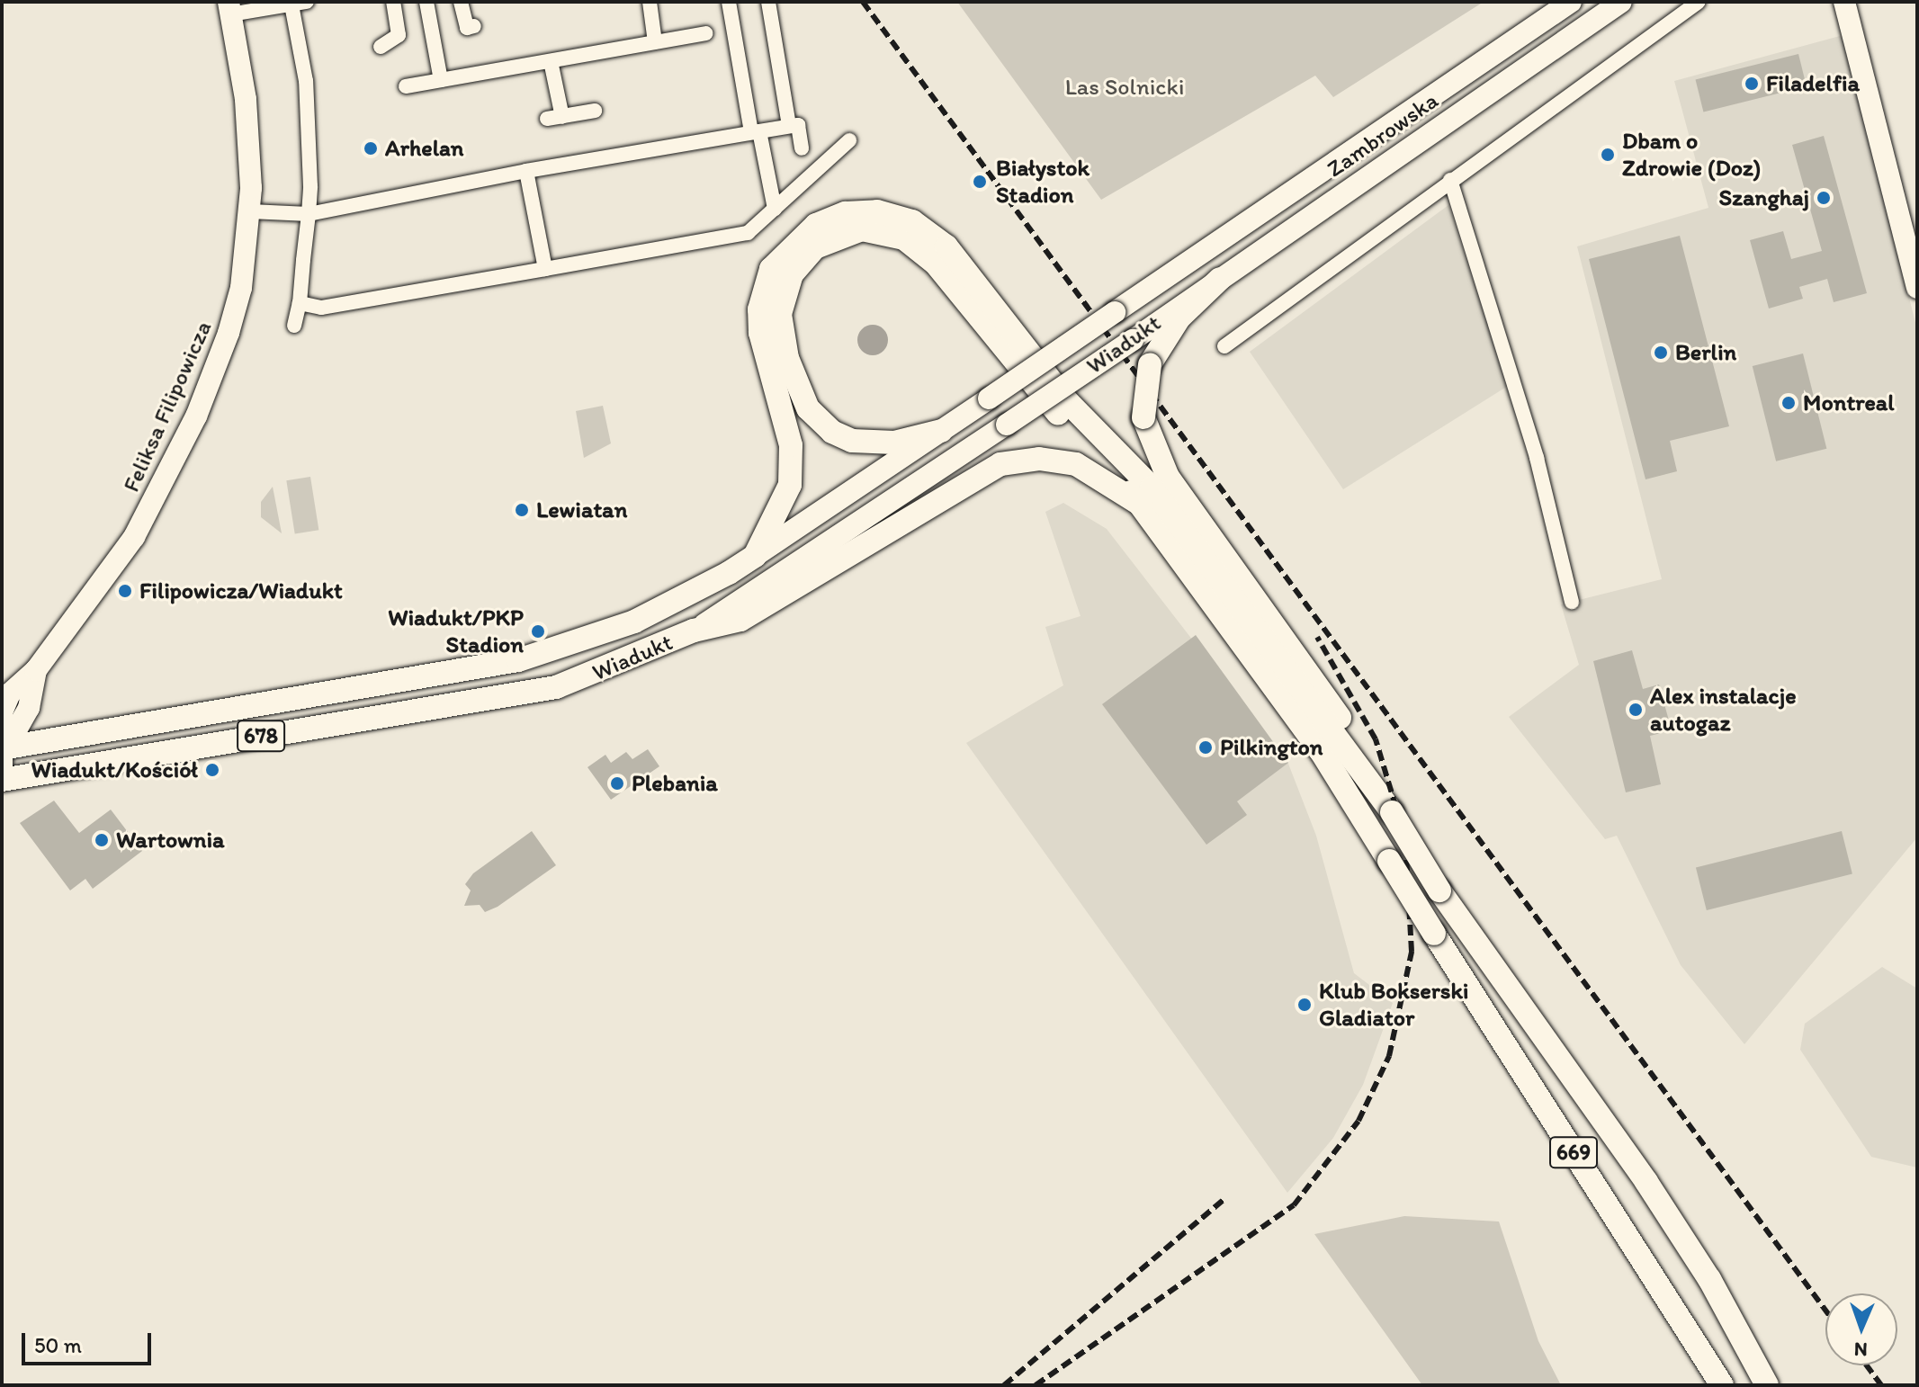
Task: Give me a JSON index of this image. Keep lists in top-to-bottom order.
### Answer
{
  "streets": {
    "main road": [
      "Zambrowska",
      "Wiadukt",
      "Feliksa Filipowicza",
      "678",
      "669"
    ]
  },
  "crossings": [
    ["Zambrowska", "Wiadukt"],
    ["Wiadukt", "Feliksa Filipowicza"]
  ],
  "parks": ["Las Solnicki"],
  "places": [
    "Filadelfia",
    "Arhelan",
    "Dbam o Zdrowie (Doz)",
    "Białystok Stadion",
    "Szanghaj",
    "Berlin",
    "Montreal",
    "Lewiatan",
    "Filipowicza/Wiadukt",
    "Wiadukt/PKP Stadion",
    "Alex instalacje autogaz",
    "Pilkington",
    "Wiadukt/Kościół",
    "Plebania",
    "Wartownia",
    "Klub Bokserski Gladiator"
  ],
  "scale_bar": "50 m",
  "north": "bottom"
}
